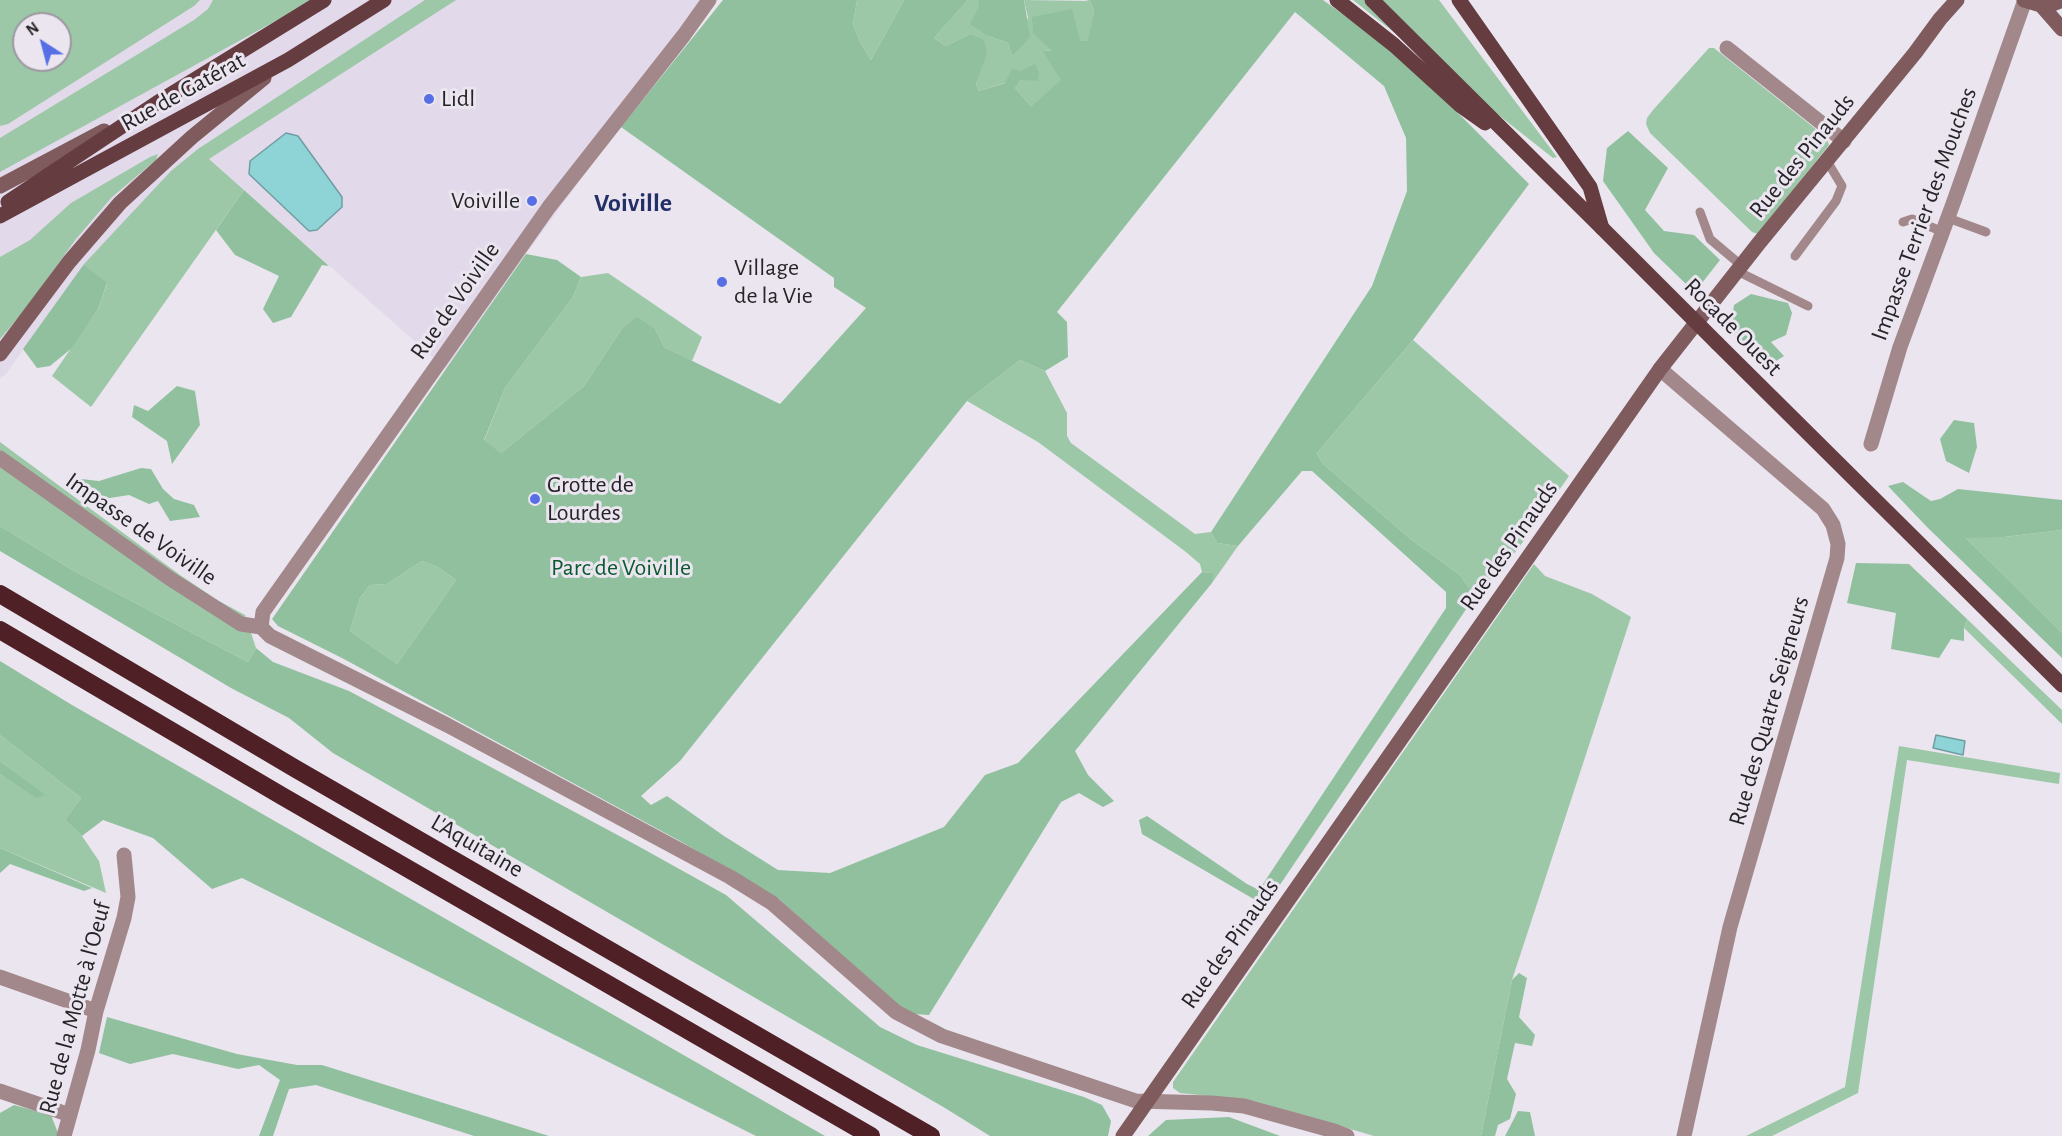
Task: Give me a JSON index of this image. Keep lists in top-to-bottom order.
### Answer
{
  "streets": {
    "highway": ["L'Aquitaine"],
    "main road": ["Rue de Gatérat", "Rocade Ouest"],
    "street": [
      "Rue des Pinauds",
      "Impasse Terrier des Mouches",
      "Rue de Voiville",
      "Impasse de Voiville",
      "Rue des Quatre Seigneurs",
      "Rue de la Motte à l'Oeuf"
    ]
  },
  "crossings": [
    ["Rue des Pinauds", "Impasse de Voiville"],
    ["Rue des Pinauds", "Rue des Quatre Seigneurs"],
    ["Rue de Voiville", "Impasse de Voiville"]
  ],
  "districts": ["Voiville"],
  "parks": ["Parc de Voiville"],
  "places": [
    "Lidl",
    "Voiville",
    "Village de la Vie",
    "Grotte de Lourdes"
  ],
  "north": "top left"
}
